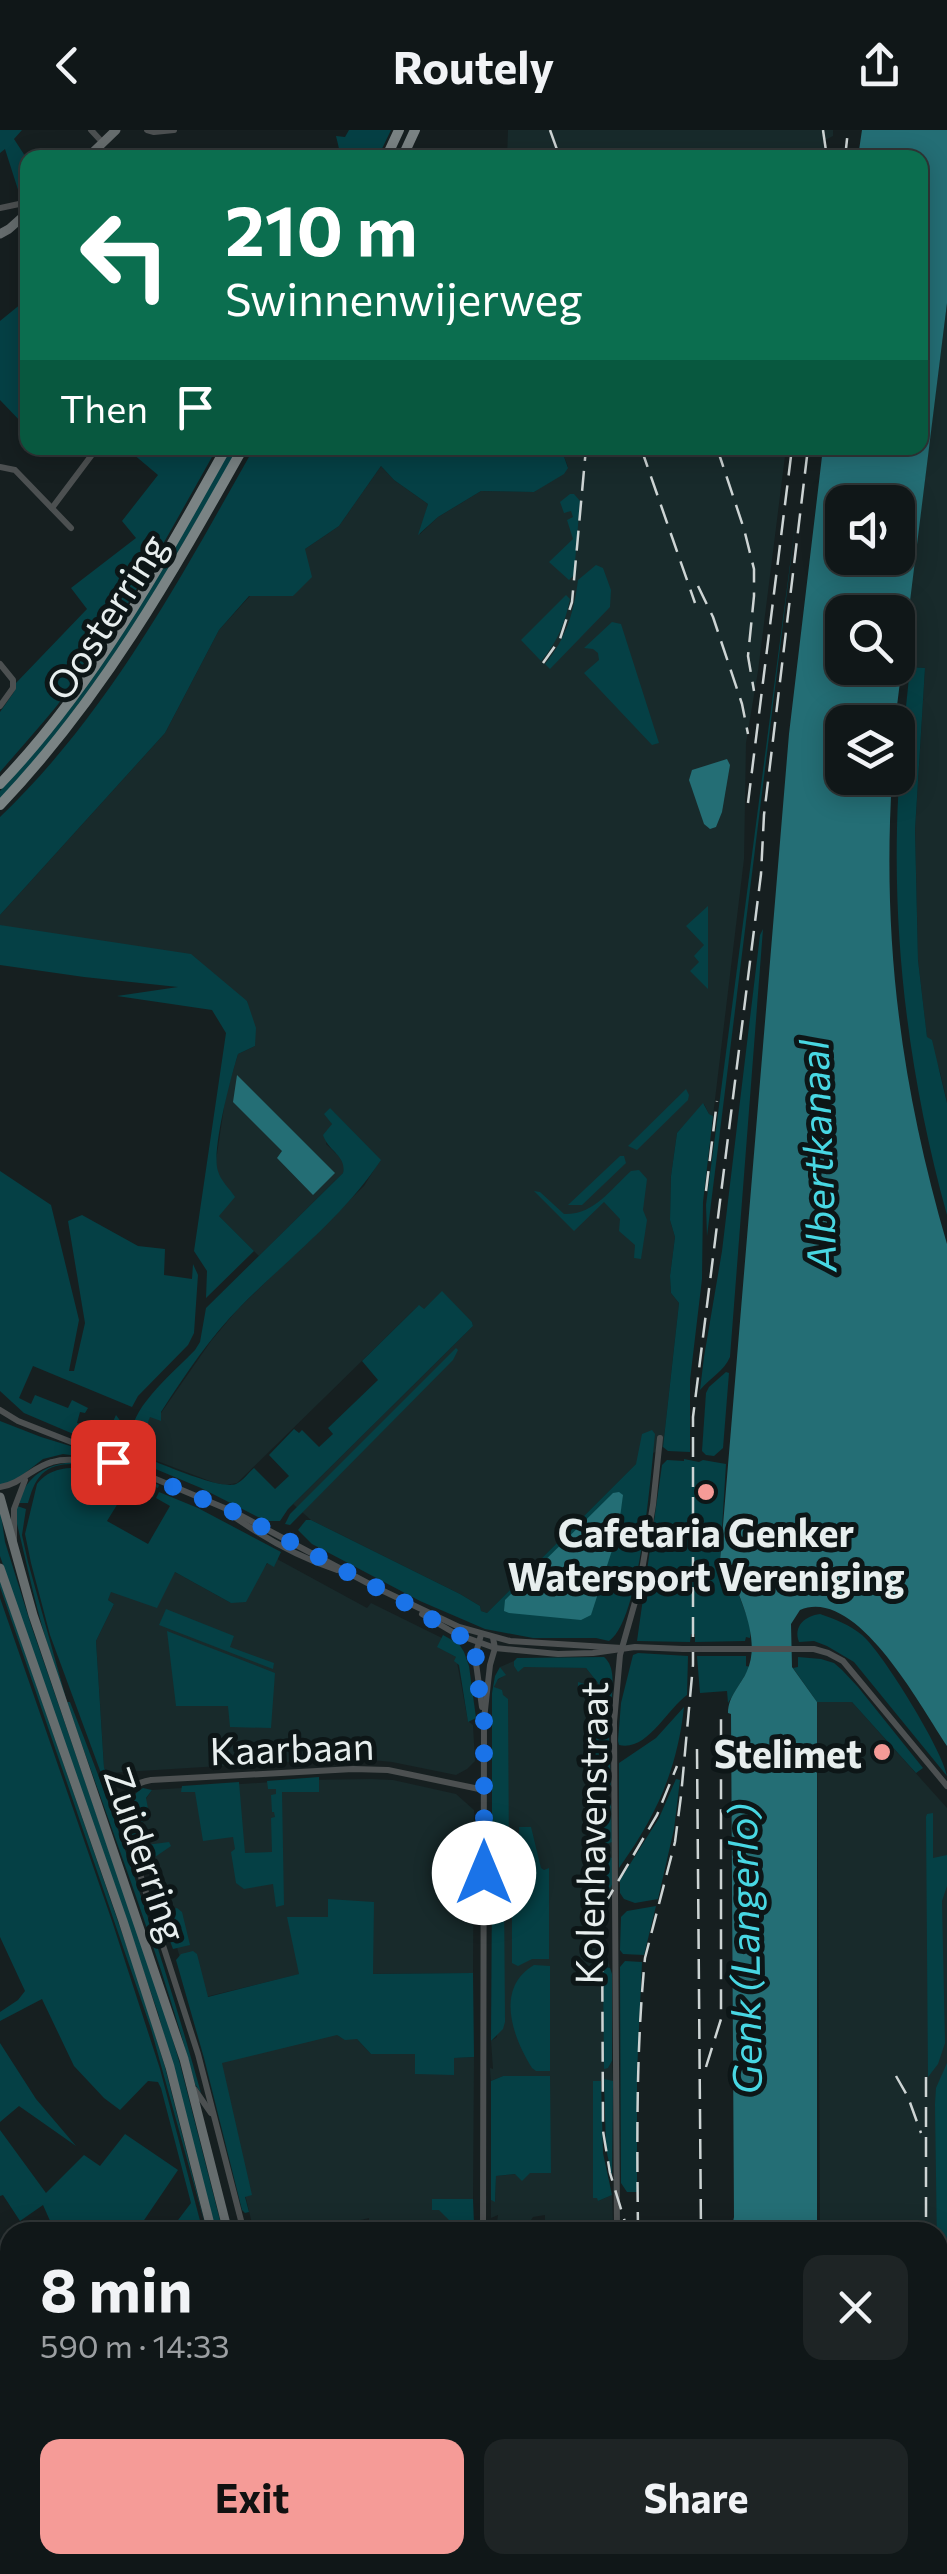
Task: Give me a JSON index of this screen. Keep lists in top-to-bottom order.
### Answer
{
  "streets": {
    "main road": ["Oosterring", "Zuiderring"],
    "street": ["Kaarbaan", "Kolenhavenstraat"]
  },
  "crossings": [
    ["Kaarbaan", "Zuiderring"]
  ],
  "water": ["Albertkanaal", "Genk (Langerlo)"],
  "places": ["Cafetaria Genker Watersport Vereniging", "Stelimet"],
  "page": {
    "header": "Routely",
    "turn": ["210 m", "Swinnenwijerweg"],
    "then": "Then",
    "heading": ["8 min", "590 m · 14:33"],
    "buttons": ["Exit", "Share"]
  }
}
